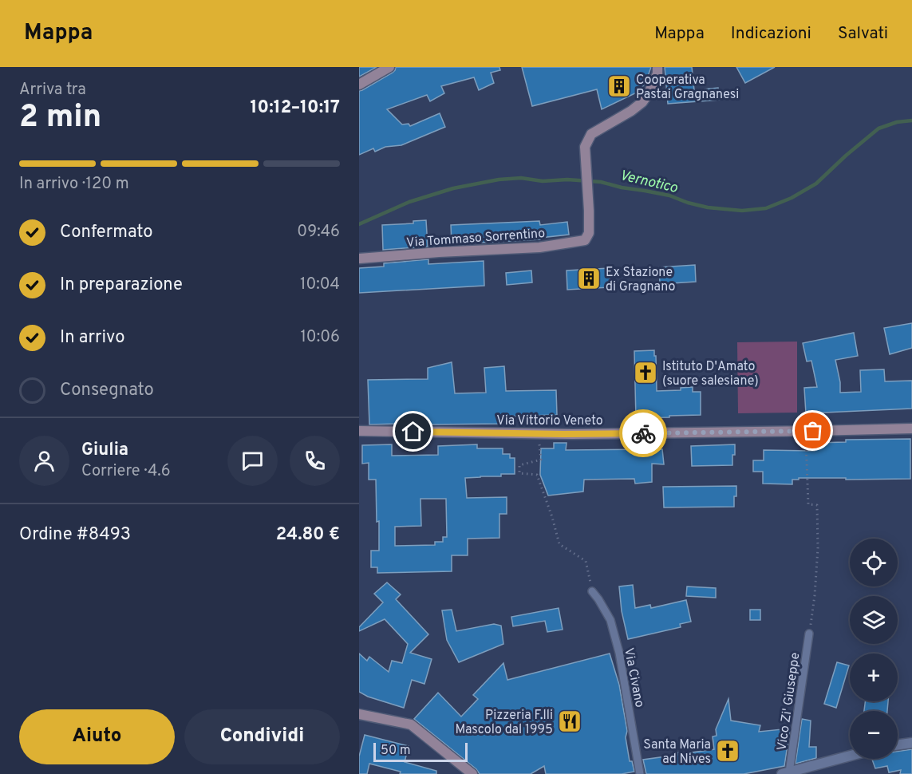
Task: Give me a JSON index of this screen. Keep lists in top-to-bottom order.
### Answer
{
  "streets": {
    "street": ["Via Tommaso Sorrentino", "Via Vittorio Veneto"],
    "lane": ["Via Civano", "Vico Zi' Giuseppe"]
  },
  "water": ["Vernotico"],
  "places": {
    "building": ["Cooperativa Pastai Gragnanesi", "Ex Stazione di Gragnano"],
    "church": ["Istituto D'Amato (suore salesiane)", "Santa Maria ad Nives"],
    "restaurant": ["Pizzeria F.lli Mascolo dal 1995"]
  },
  "scale_bar": "50 m",
  "page": {
    "header": "Mappa",
    "nav": ["Mappa", "Indicazioni", "Salvati"],
    "heading": ["2 min", "Arriva tra", "10:12–10:17"],
    "panel": [
      "Giulia",
      "Corriere · 4.6",
      "Ordine #8493",
      "24.80 €"
    ],
    "bar": "In arrivo · 120 m",
    "list": [
      ["Confermato", "09:46"],
      ["In preparazione", "10:04"],
      ["In arrivo", "10:06"],
      "Consegnato"
    ],
    "map_buttons": ["+", "−"],
    "buttons": ["Aiuto", "Condividi"],
    "scale": "50 m"
  }
}
